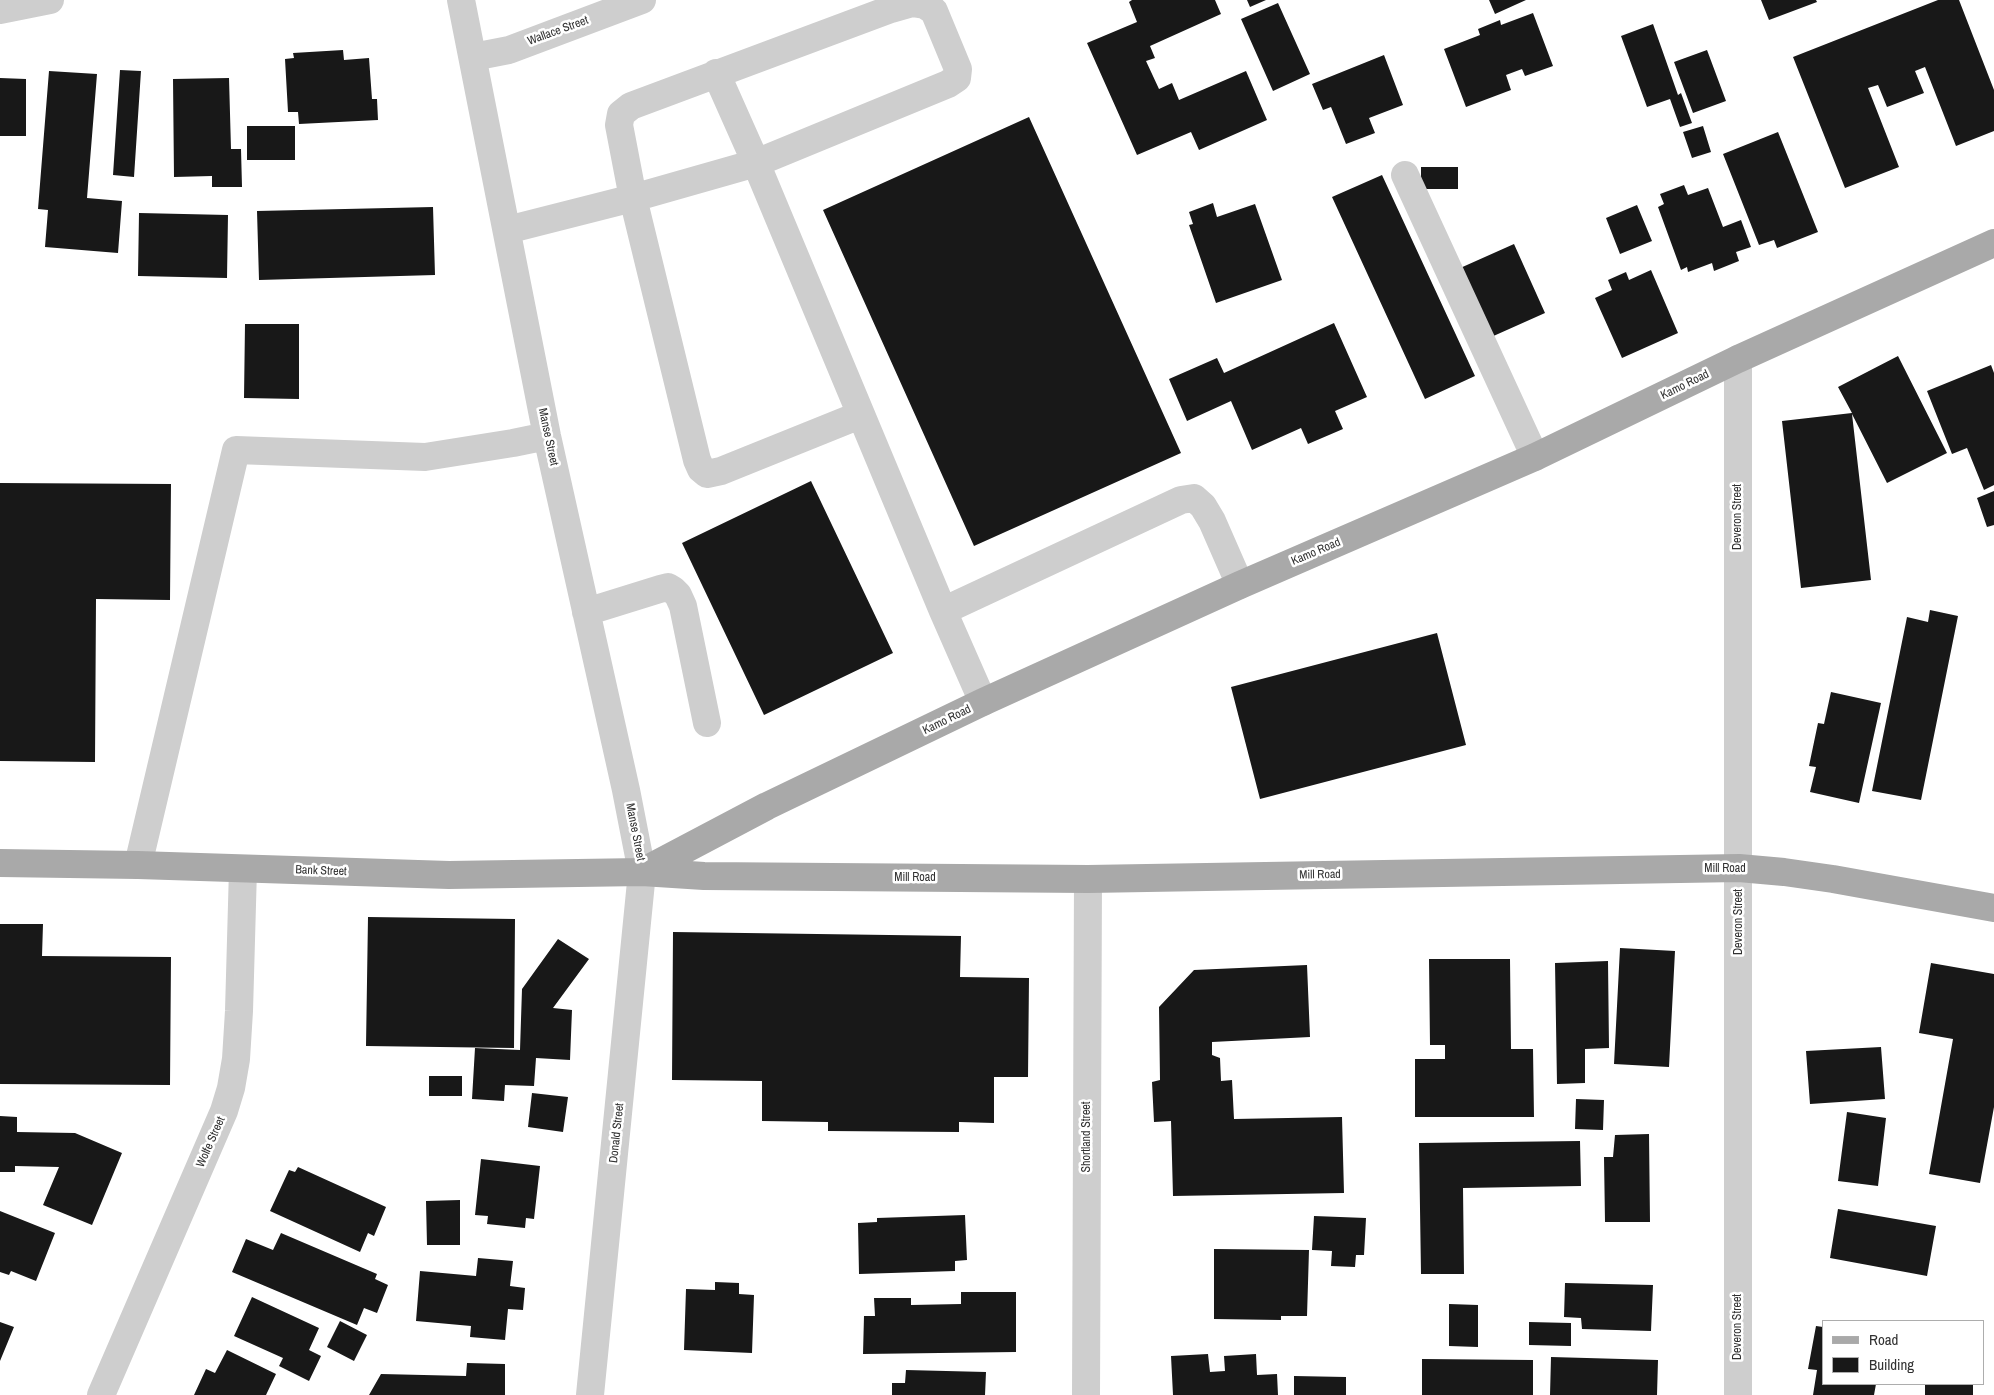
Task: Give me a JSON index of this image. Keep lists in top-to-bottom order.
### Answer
{
  "streets": {
    "main road": ["Kamo Road", "Mill Road", "Bank Street"],
    "street": [
      "Wallace Street",
      "Manse Street",
      "Deveron Street",
      "Donald Street",
      "Shortland Street",
      "Wolfe Street"
    ]
  },
  "crossings": [
    ["Wallace Street", "Manse Street"],
    ["Kamo Road", "Manse Street"],
    ["Kamo Road", "Deveron Street"],
    ["Kamo Road", "Mill Road"],
    ["Kamo Road", "Bank Street"],
    ["Kamo Road", "Donald Street"],
    ["Manse Street", "Mill Road"],
    ["Manse Street", "Bank Street"],
    ["Manse Street", "Donald Street"],
    ["Deveron Street", "Mill Road"],
    ["Mill Road", "Bank Street"],
    ["Mill Road", "Donald Street"],
    ["Mill Road", "Shortland Street"],
    ["Bank Street", "Donald Street"],
    ["Bank Street", "Wolfe Street"]
  ],
  "legend": ["Road", "Building"]
}
